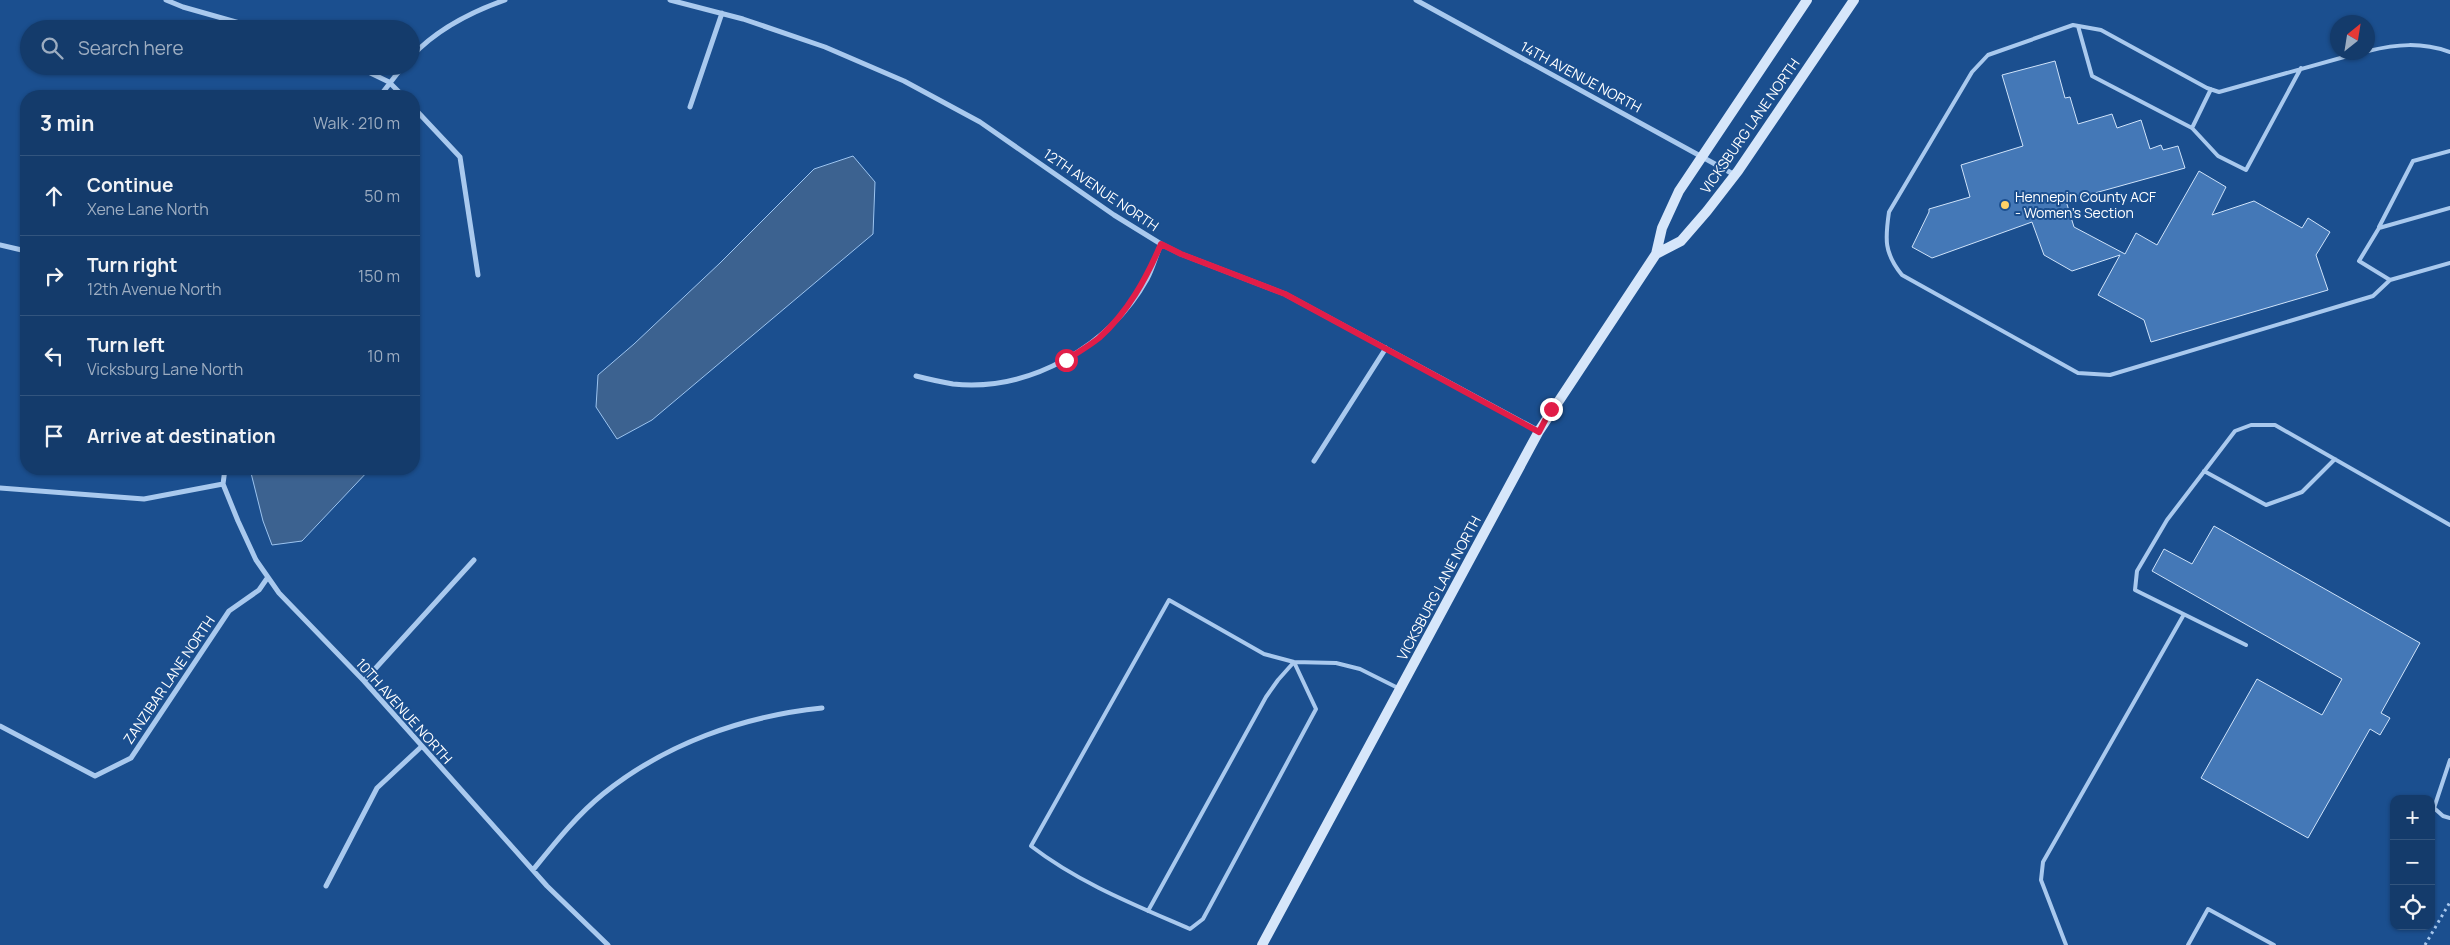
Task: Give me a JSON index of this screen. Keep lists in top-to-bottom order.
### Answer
{
  "streets": {
    "main road": ["VICKSBURG LANE NORTH"],
    "street": [
      "14TH AVENUE NORTH",
      "12TH AVENUE NORTH",
      "ZANZIBAR LANE NORTH",
      "10TH AVENUE NORTH"
    ]
  },
  "crossings": [
    ["14TH AVENUE NORTH", "VICKSBURG LANE NORTH"],
    ["VICKSBURG LANE NORTH", "12TH AVENUE NORTH"],
    ["ZANZIBAR LANE NORTH", "10TH AVENUE NORTH"]
  ],
  "places": ["Hennepin County ACF - Women's Section"],
  "north": "top right",
  "page": {
    "search": "Search here",
    "heading": ["3 min", "Walk · 210 m"],
    "list": [
      ["Continue", "Xene Lane North", "50 m"],
      ["Turn right", "12th Avenue North", "150 m"],
      ["Turn left", "Vicksburg Lane North", "10 m"],
      "Arrive at destination"
    ],
    "map_buttons": ["+", "−"]
  }
}
